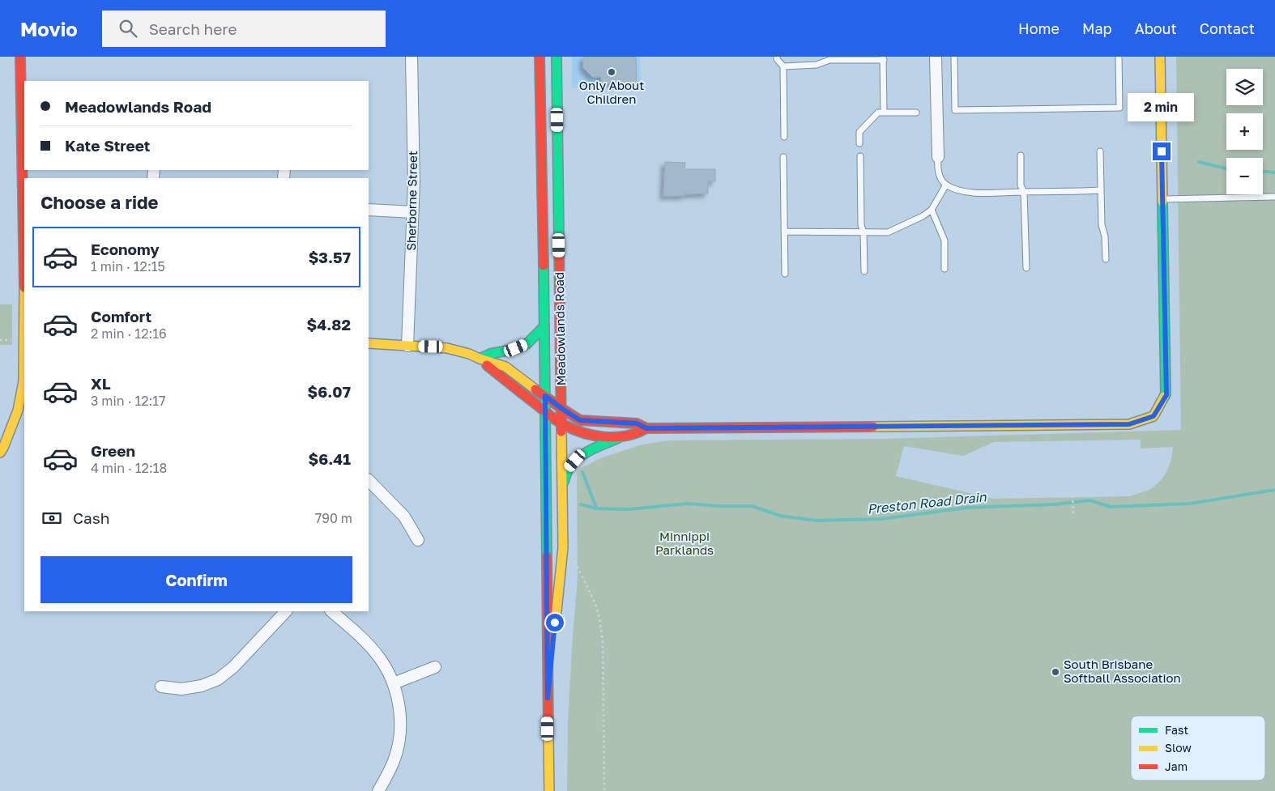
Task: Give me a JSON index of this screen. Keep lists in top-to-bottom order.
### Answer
{
  "streets": {
    "street": ["Sherborne Street", "Meadowlands Road"]
  },
  "water": ["Preston Road Drain"],
  "parks": ["Minnippi Parklands"],
  "places": ["Only About Children", "South Brisbane Softball Association"],
  "legend": ["Fast", "Slow", "Jam"],
  "page": {
    "header": "Movio",
    "search": "Search here",
    "nav": [
      "Home",
      "Map",
      "About",
      "Contact"
    ],
    "map_buttons": ["+", "−"],
    "banner": ["Meadowlands Road", "Kate Street"],
    "bubble": "2 min",
    "heading": "Choose a ride",
    "list": [
      {
        "name": "Economy",
        "note": "1 min · 12:15",
        "value": "$3.57"
      },
      {
        "name": "Comfort",
        "note": "2 min · 12:16",
        "value": "$4.82"
      },
      {
        "name": "XL",
        "note": "3 min · 12:17",
        "value": "$6.07"
      },
      {
        "name": "Green",
        "note": "4 min · 12:18",
        "value": "$6.41"
      }
    ],
    "pay": ["Cash", "790 m"],
    "buttons": "Confirm"
  }
}
